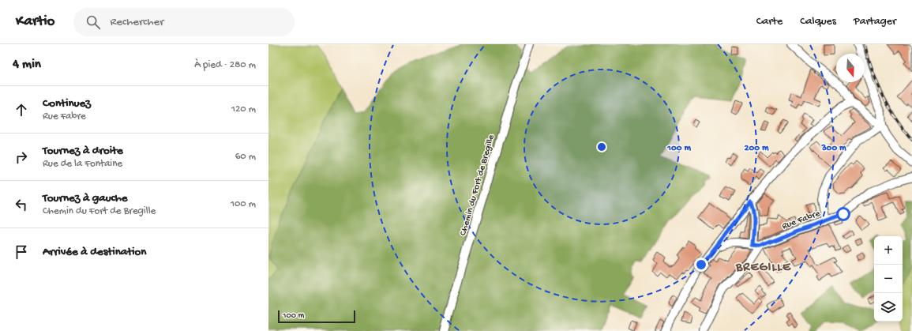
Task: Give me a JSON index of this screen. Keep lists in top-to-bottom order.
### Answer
{
  "streets": {
    "street": ["Chemin du Fort de Bregille", "Rue Fabre"]
  },
  "districts": ["BREGILLE"],
  "scale_bar": "100 m",
  "north": "bottom",
  "page": {
    "header": "Kartio",
    "search": "Rechercher",
    "nav": ["Carte", "Calques", "Partager"],
    "heading": ["4 min", "À pied · 280 m"],
    "list": [
      ["Continuez", "Rue Fabre", "120 m"],
      ["Tournez à droite", "Rue de la Fontaine", "60 m"],
      ["Tournez à gauche", "Chemin du Fort de Bregille", "100 m"],
      "Arrivée à destination"
    ],
    "map_buttons": ["+", "−"],
    "scale": "100 m"
  },
  "rings": ["100 m", "200 m", "300 m"]
}
